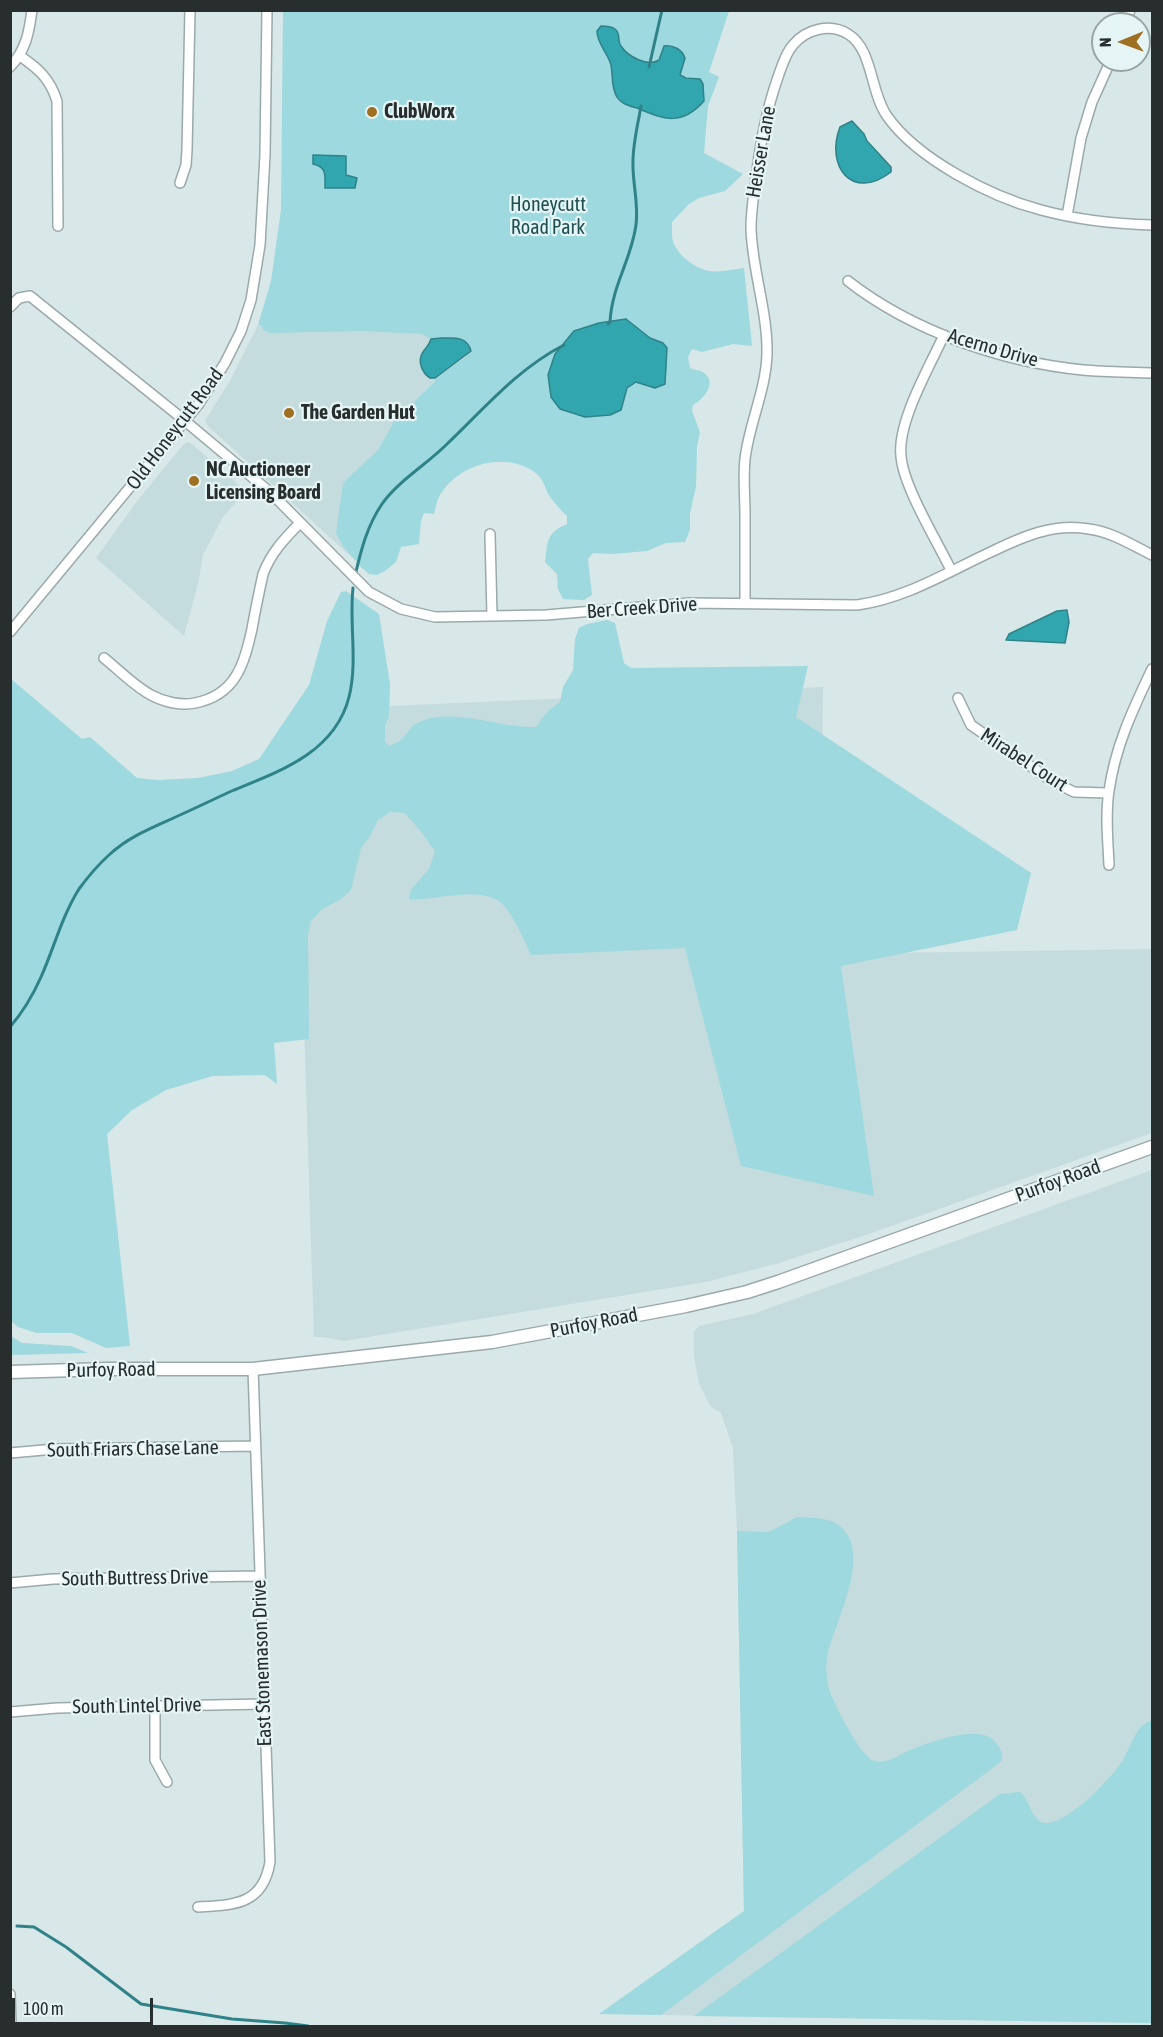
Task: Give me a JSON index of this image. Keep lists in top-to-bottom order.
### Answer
{
  "streets": {
    "street": [
      "Heisser Lane",
      "Acerno Drive",
      "Old Honeycutt Road",
      "Ber Creek Drive",
      "Mirabel Court",
      "Purfoy Road",
      "South Friars Chase Lane",
      "South Buttress Drive",
      "East Stonemason Drive",
      "South Lintel Drive"
    ]
  },
  "crossings": [
    ["Heisser Lane", "Ber Creek Drive"],
    ["Old Honeycutt Road", "Ber Creek Drive"],
    ["Purfoy Road", "East Stonemason Drive"],
    ["South Friars Chase Lane", "East Stonemason Drive"],
    ["South Buttress Drive", "East Stonemason Drive"],
    ["East Stonemason Drive", "South Lintel Drive"]
  ],
  "parks": ["Honeycutt Road Park"],
  "places": ["ClubWorx", "The Garden Hut", "NC Auctioneer Licensing Board"],
  "scale_bar": "100 m",
  "north": "left"
}
